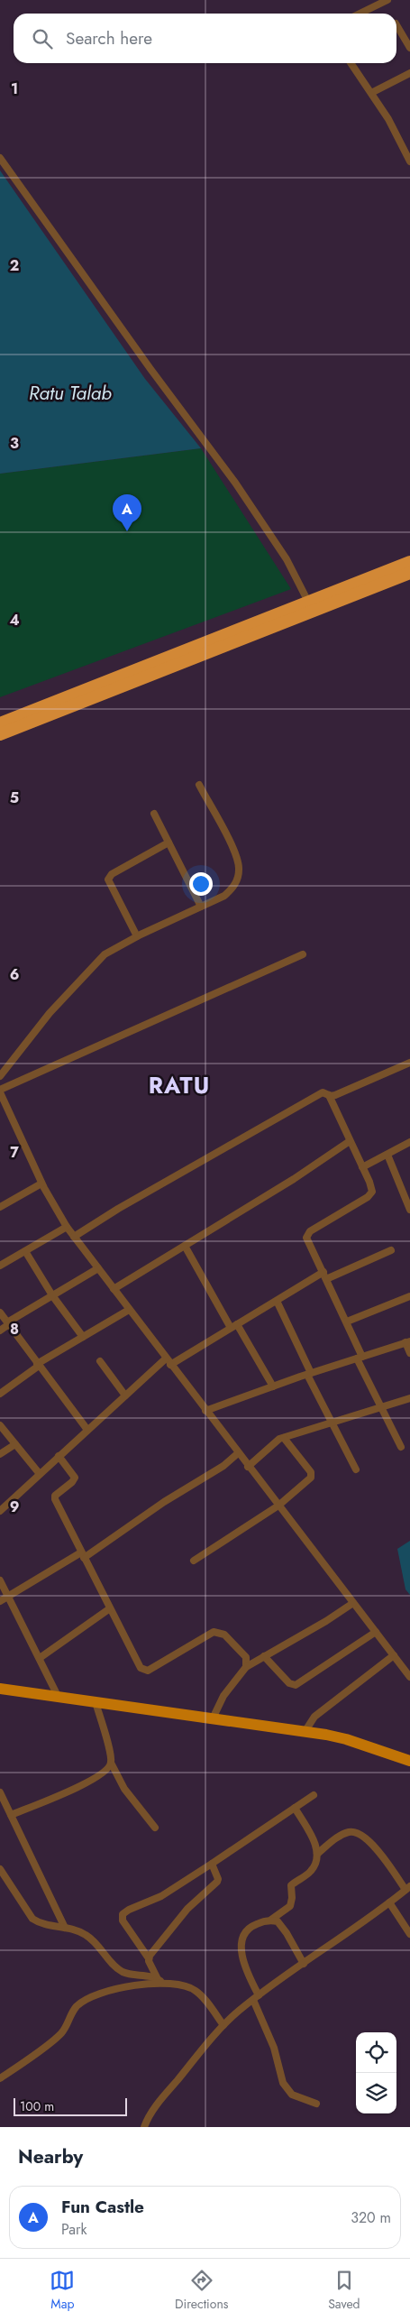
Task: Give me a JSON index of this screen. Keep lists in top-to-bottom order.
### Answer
{
  "districts": ["RATU"],
  "water": ["Ratu Talab"],
  "scale_bar": "100 m",
  "page": {
    "search": "Search here",
    "pins": "A",
    "scale": "100 m",
    "heading": "Nearby",
    "list": [
      {
        "mark": "A",
        "name": "Fun Castle",
        "note": "Park",
        "value": "320 m"
      }
    ],
    "nav": ["Map", "Directions", "Saved"]
  },
  "grid": {
    "rows": [
      "1",
      "2",
      "3",
      "4",
      "5",
      "6",
      "7",
      "8",
      "9"
    ]
  }
}
